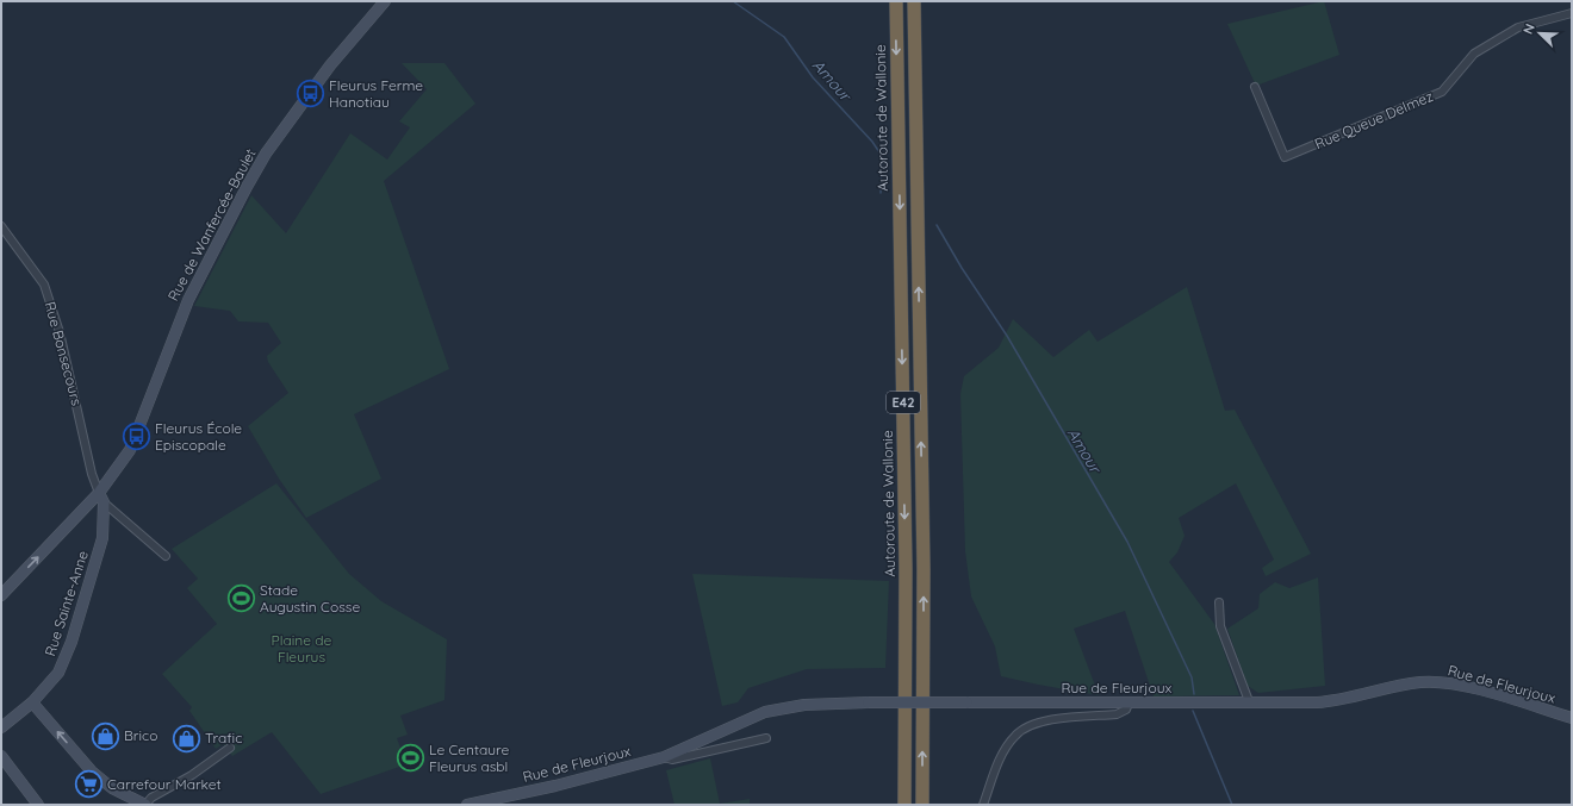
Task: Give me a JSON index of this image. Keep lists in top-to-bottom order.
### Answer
{
  "streets": {
    "highway": ["Autoroute de Wallonie", "E42"],
    "street": [
      "Rue Queue Delmez",
      "Rue de Wanfercée-Baulet",
      "Rue Bonsecours",
      "Rue Sainte-Anne",
      "Rue de Fleurjoux"
    ]
  },
  "crossings": [
    ["Rue de Wanfercée-Baulet", "Rue Bonsecours"],
    ["Rue de Wanfercée-Baulet", "Rue Sainte-Anne"],
    ["Rue Bonsecours", "Rue Sainte-Anne"]
  ],
  "water": ["Amour"],
  "parks": ["Plaine de Fleurus"],
  "places": {
    "bus stop": ["Fleurus Ferme Hanotiau", "Fleurus École Episcopale"],
    "sports": ["Stade Augustin Cosse", "Le Centaure Fleurus asbl"],
    "shop": ["Brico", "Trafic"],
    "supermarket": ["Carrefour Market"]
  },
  "north": "top left"
}
